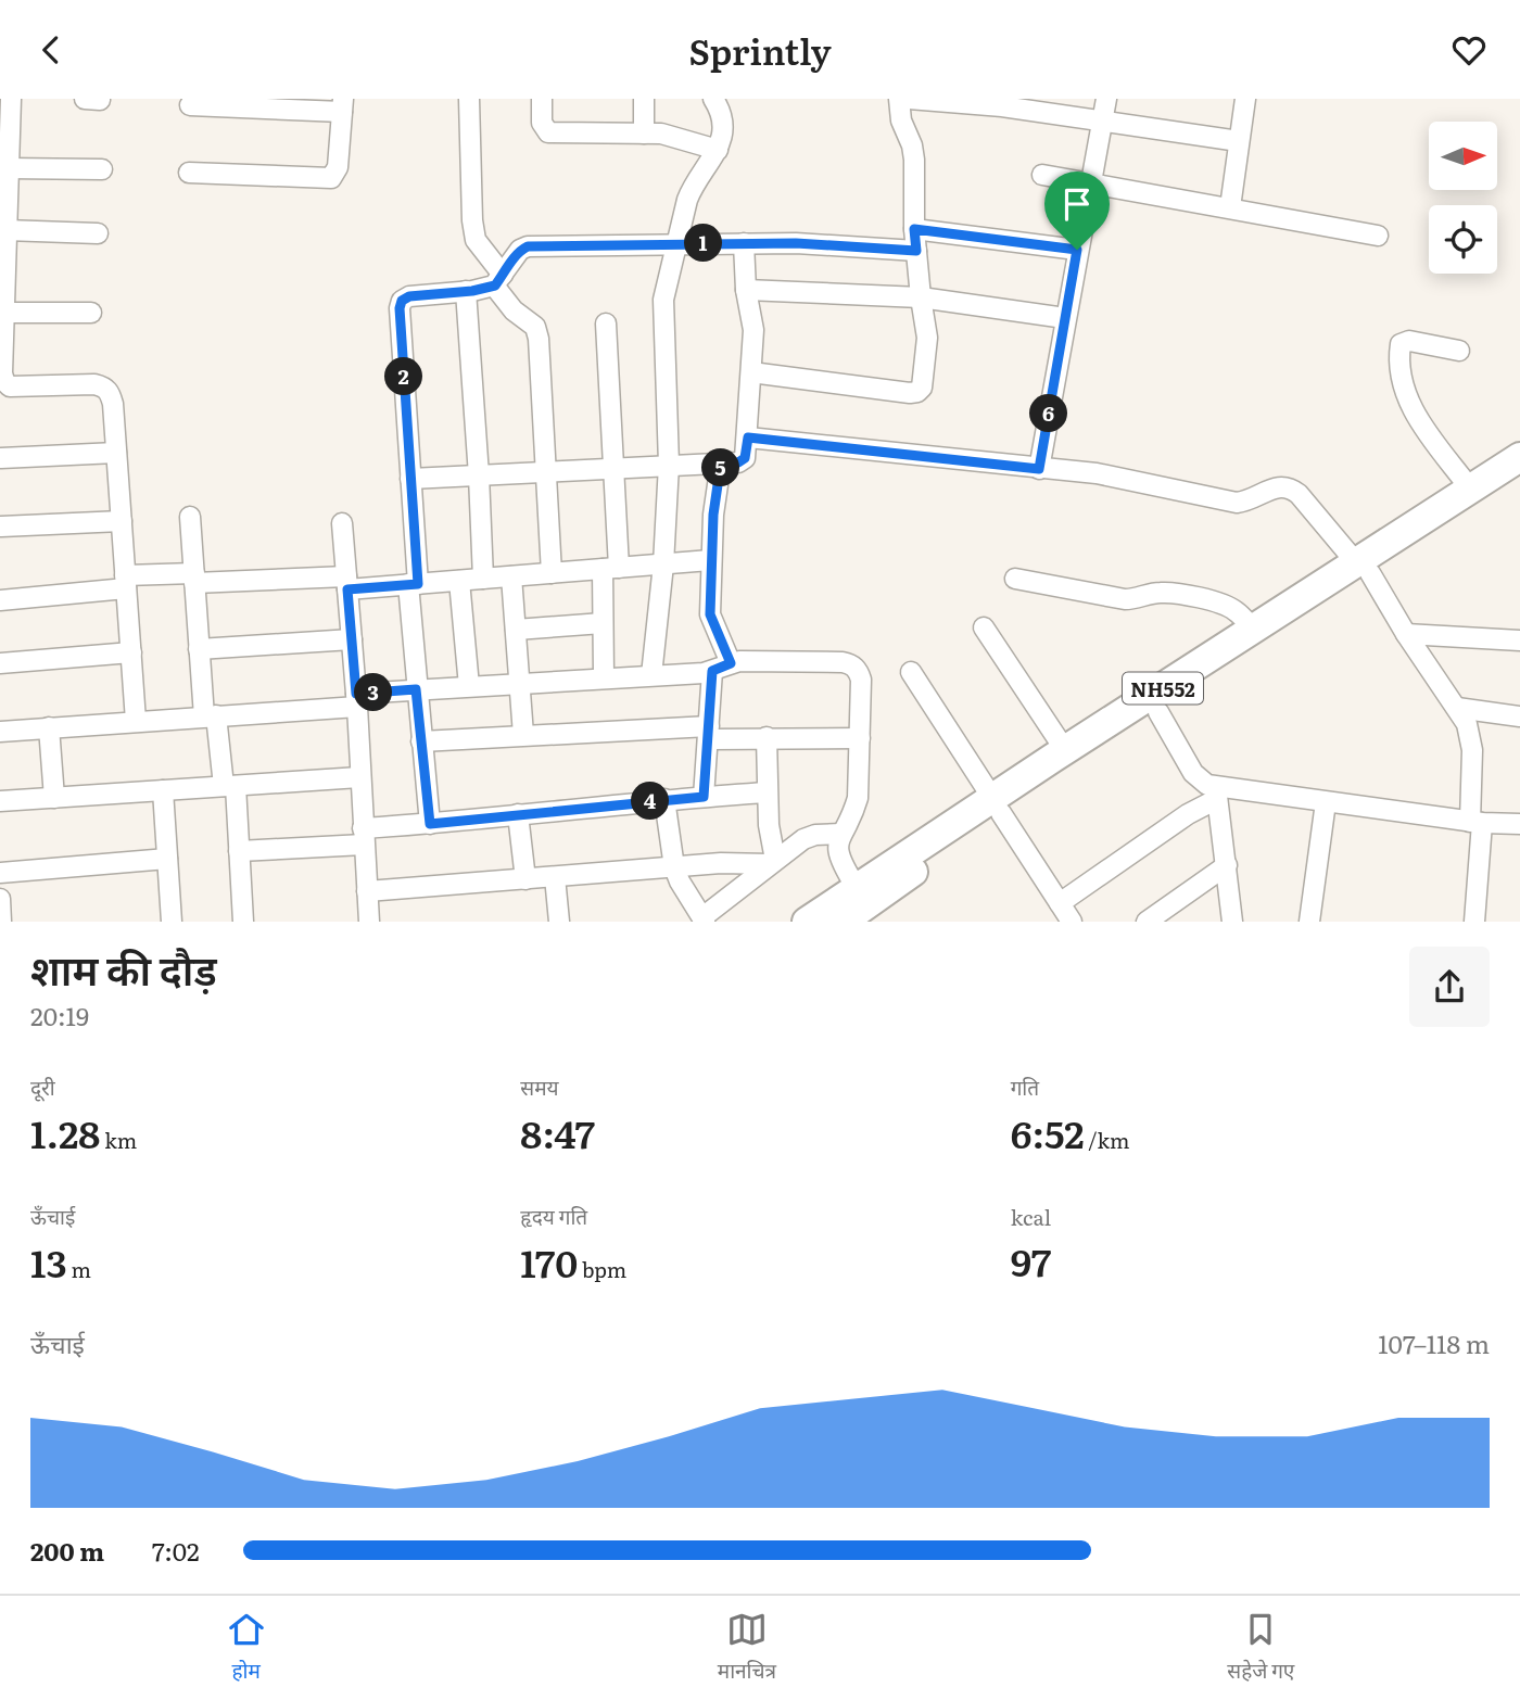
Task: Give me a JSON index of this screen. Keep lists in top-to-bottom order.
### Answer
{
  "streets": {
    "highway": ["NH552"]
  },
  "north": "right",
  "page": {
    "header": "Sprintly",
    "pins": [
      "1",
      "2",
      "6",
      "5",
      "3",
      "4"
    ],
    "heading": ["शाम की दौड़", "20:19"],
    "stats": [
      ["दूरी", "1.28 km"],
      ["समय", "8:47"],
      ["गति", "6:52 /km"],
      ["ऊँचाई", "13 m"],
      ["हृदय गति", "170 bpm"],
      ["kcal", "97"]
    ],
    "chart": ["ऊँचाई", "107–118 m"],
    "list": [
      {
        "name": "200 m",
        "note": "7:02"
      }
    ],
    "tabs": ["होम", "मानचित्र", "सहेजे गए"]
  }
}
